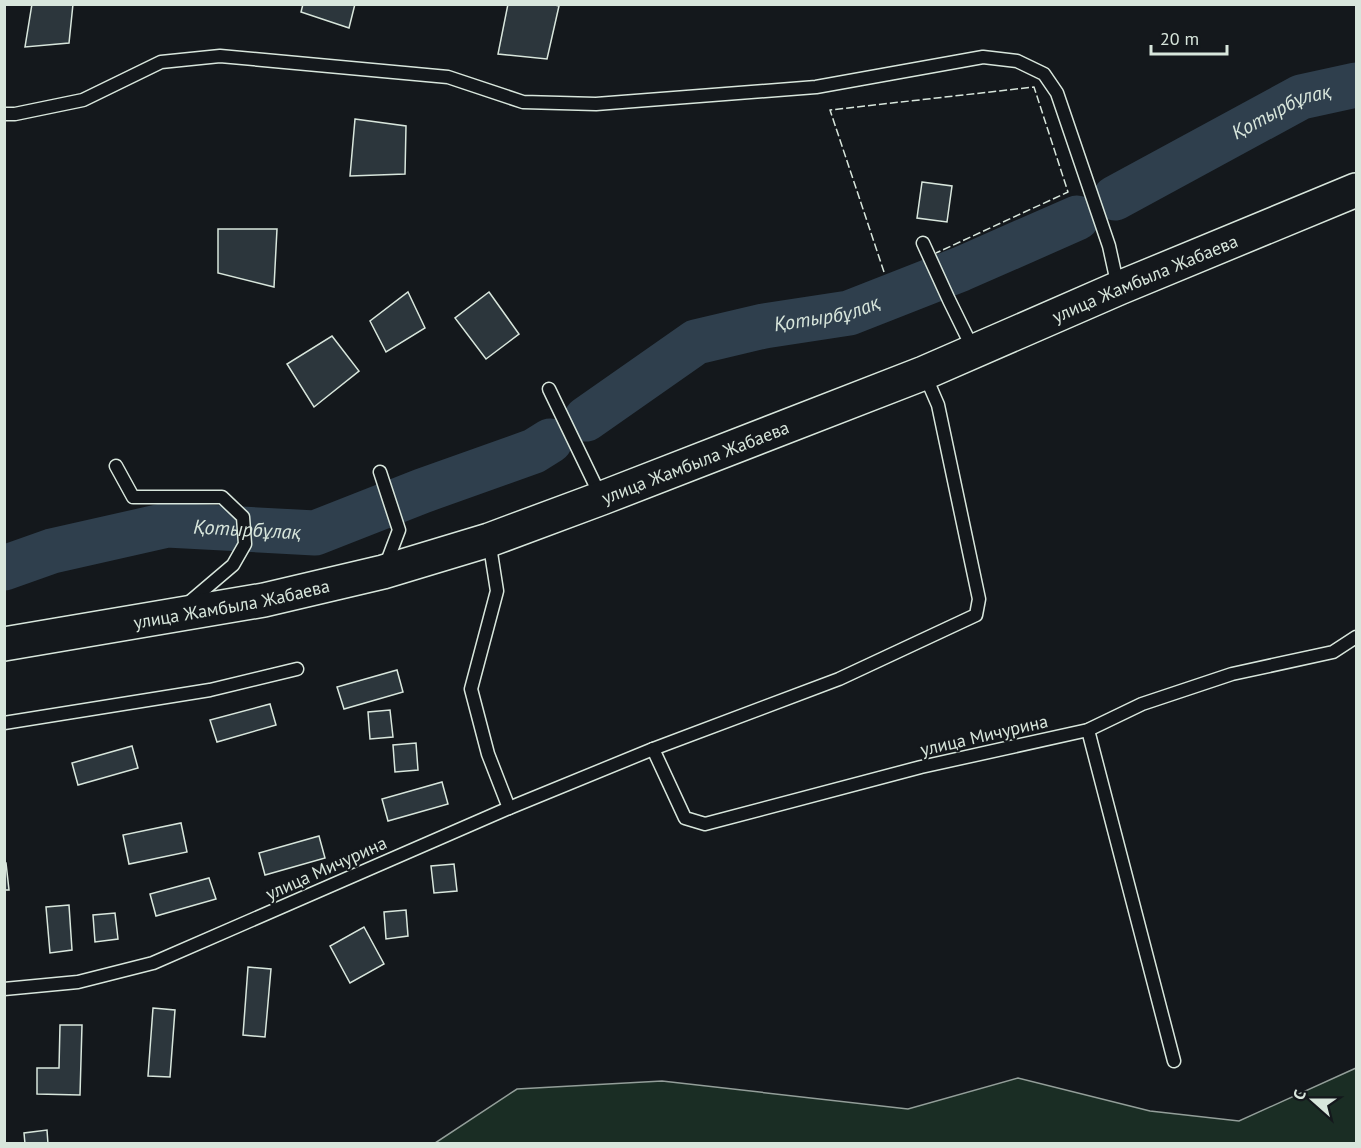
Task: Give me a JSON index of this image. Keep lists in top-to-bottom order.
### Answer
{
  "streets": {
    "street": ["улица Жамбыла Жабаева"],
    "lane": ["улица Мичурина"]
  },
  "crossings": [
    ["улица Жамбыла Жабаева", "улица Мичурина"]
  ],
  "water": ["Қотырбұлақ"],
  "scale_bar": "20 m",
  "north": "left"
}
